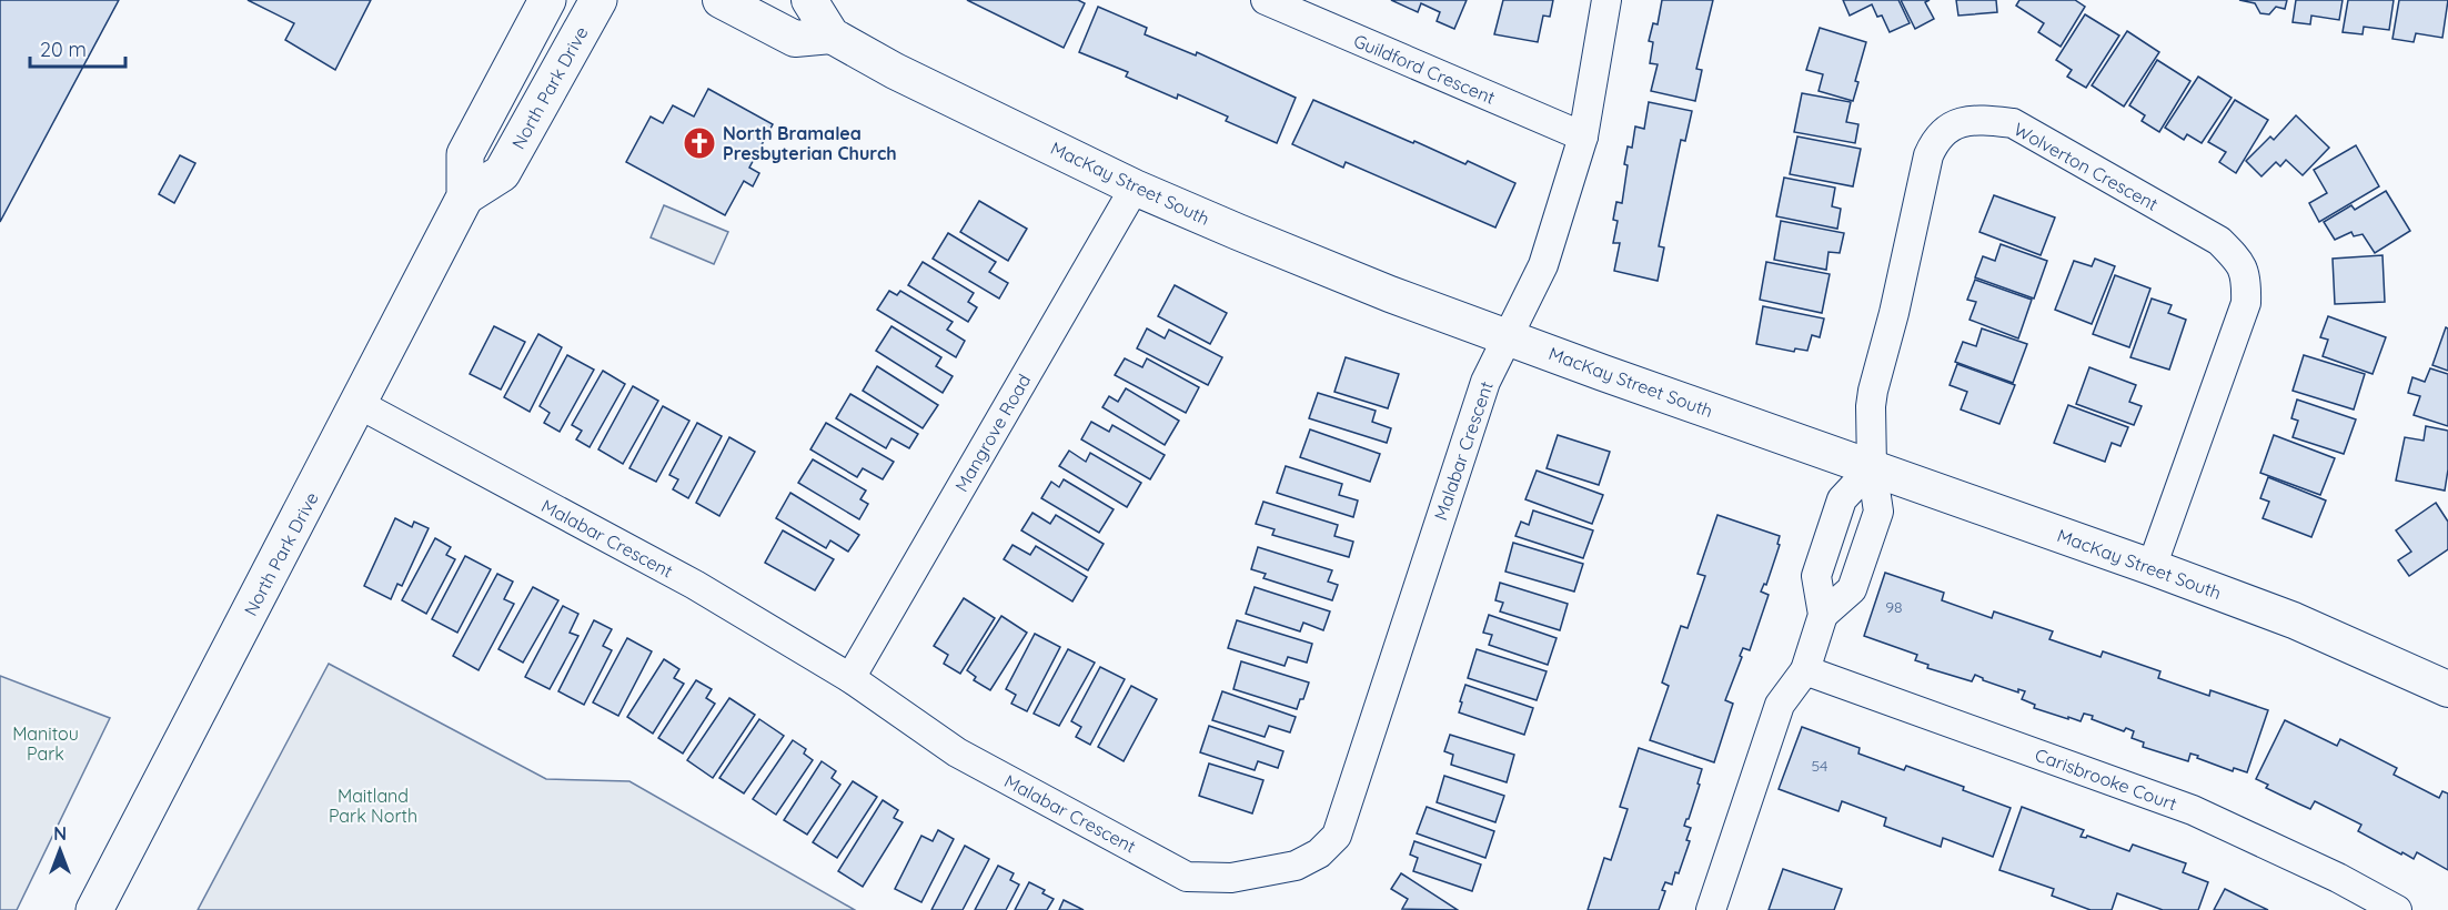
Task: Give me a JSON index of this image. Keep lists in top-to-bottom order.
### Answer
{
  "streets": {
    "main road": ["North Park Drive"],
    "street": [
      "Guildford Crescent",
      "Wolverton Crescent",
      "MacKay Street South",
      "Mangrove Road",
      "Malabar Crescent",
      "Carisbrooke Court"
    ]
  },
  "crossings": [
    ["North Park Drive", "Malabar Crescent"],
    ["Wolverton Crescent", "MacKay Street South"],
    ["MacKay Street South", "Mangrove Road"],
    ["MacKay Street South", "Malabar Crescent"],
    ["Mangrove Road", "Malabar Crescent"]
  ],
  "parks": ["Manitou Park", "Maitland Park North"],
  "places": {
    "church": ["North Bramalea Presbyterian Church"]
  },
  "house_numbers": ["98", "54"],
  "scale_bar": "20 m",
  "north": "top"
}
